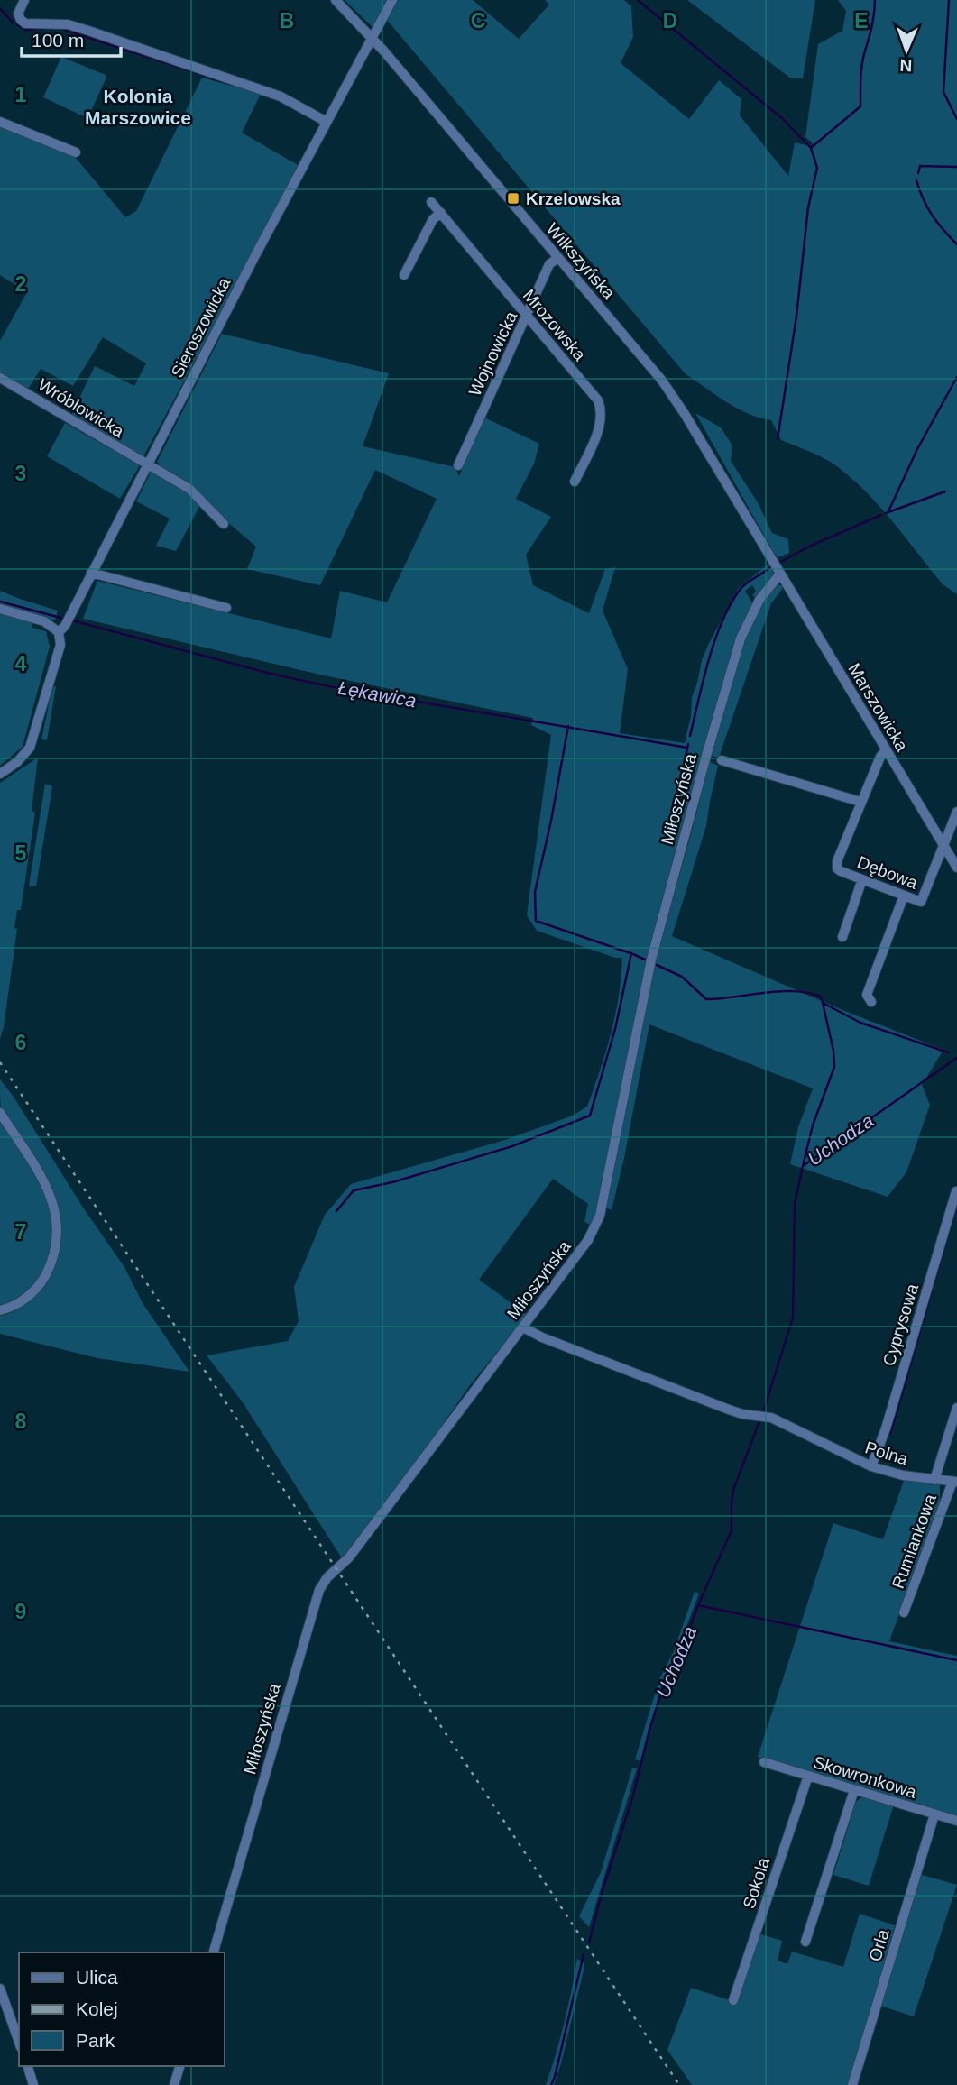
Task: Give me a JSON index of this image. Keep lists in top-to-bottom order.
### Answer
{
  "streets": {
    "street": [
      "Wilkszyńska",
      "Mrozowska",
      "Sieroszowicka",
      "Wojnowicka",
      "Wróblowicka",
      "Marszowicka",
      "Miłoszyńska",
      "Dębowa",
      "Cyprysowa",
      "Polna",
      "Rumiankowa",
      "Skowronkowa",
      "Sokola",
      "Orla"
    ]
  },
  "crossings": [
    ["Wilkszyńska", "Sieroszowicka"],
    ["Wilkszyńska", "Wojnowicka"],
    ["Wilkszyńska", "Marszowicka"],
    ["Mrozowska", "Wojnowicka"],
    ["Sieroszowicka", "Wróblowicka"],
    ["Marszowicka", "Miłoszyńska"],
    ["Marszowicka", "Dębowa"],
    ["Miłoszyńska", "Polna"],
    ["Cyprysowa", "Polna"],
    ["Polna", "Rumiankowa"],
    ["Skowronkowa", "Sokola"],
    ["Skowronkowa", "Orla"]
  ],
  "districts": ["Kolonia Marszowice"],
  "water": ["Łękawica", "Uchodza"],
  "places": {
    "transit": ["Krzelowska"]
  },
  "legend": ["Ulica", "Kolej", "Park"],
  "scale_bar": "100 m",
  "north": "bottom",
  "grid": {
    "columns": [
      "B",
      "C",
      "D",
      "E"
    ],
    "rows": [
      "1",
      "2",
      "3",
      "4",
      "5",
      "6",
      "7",
      "8",
      "9"
    ]
  }
}
